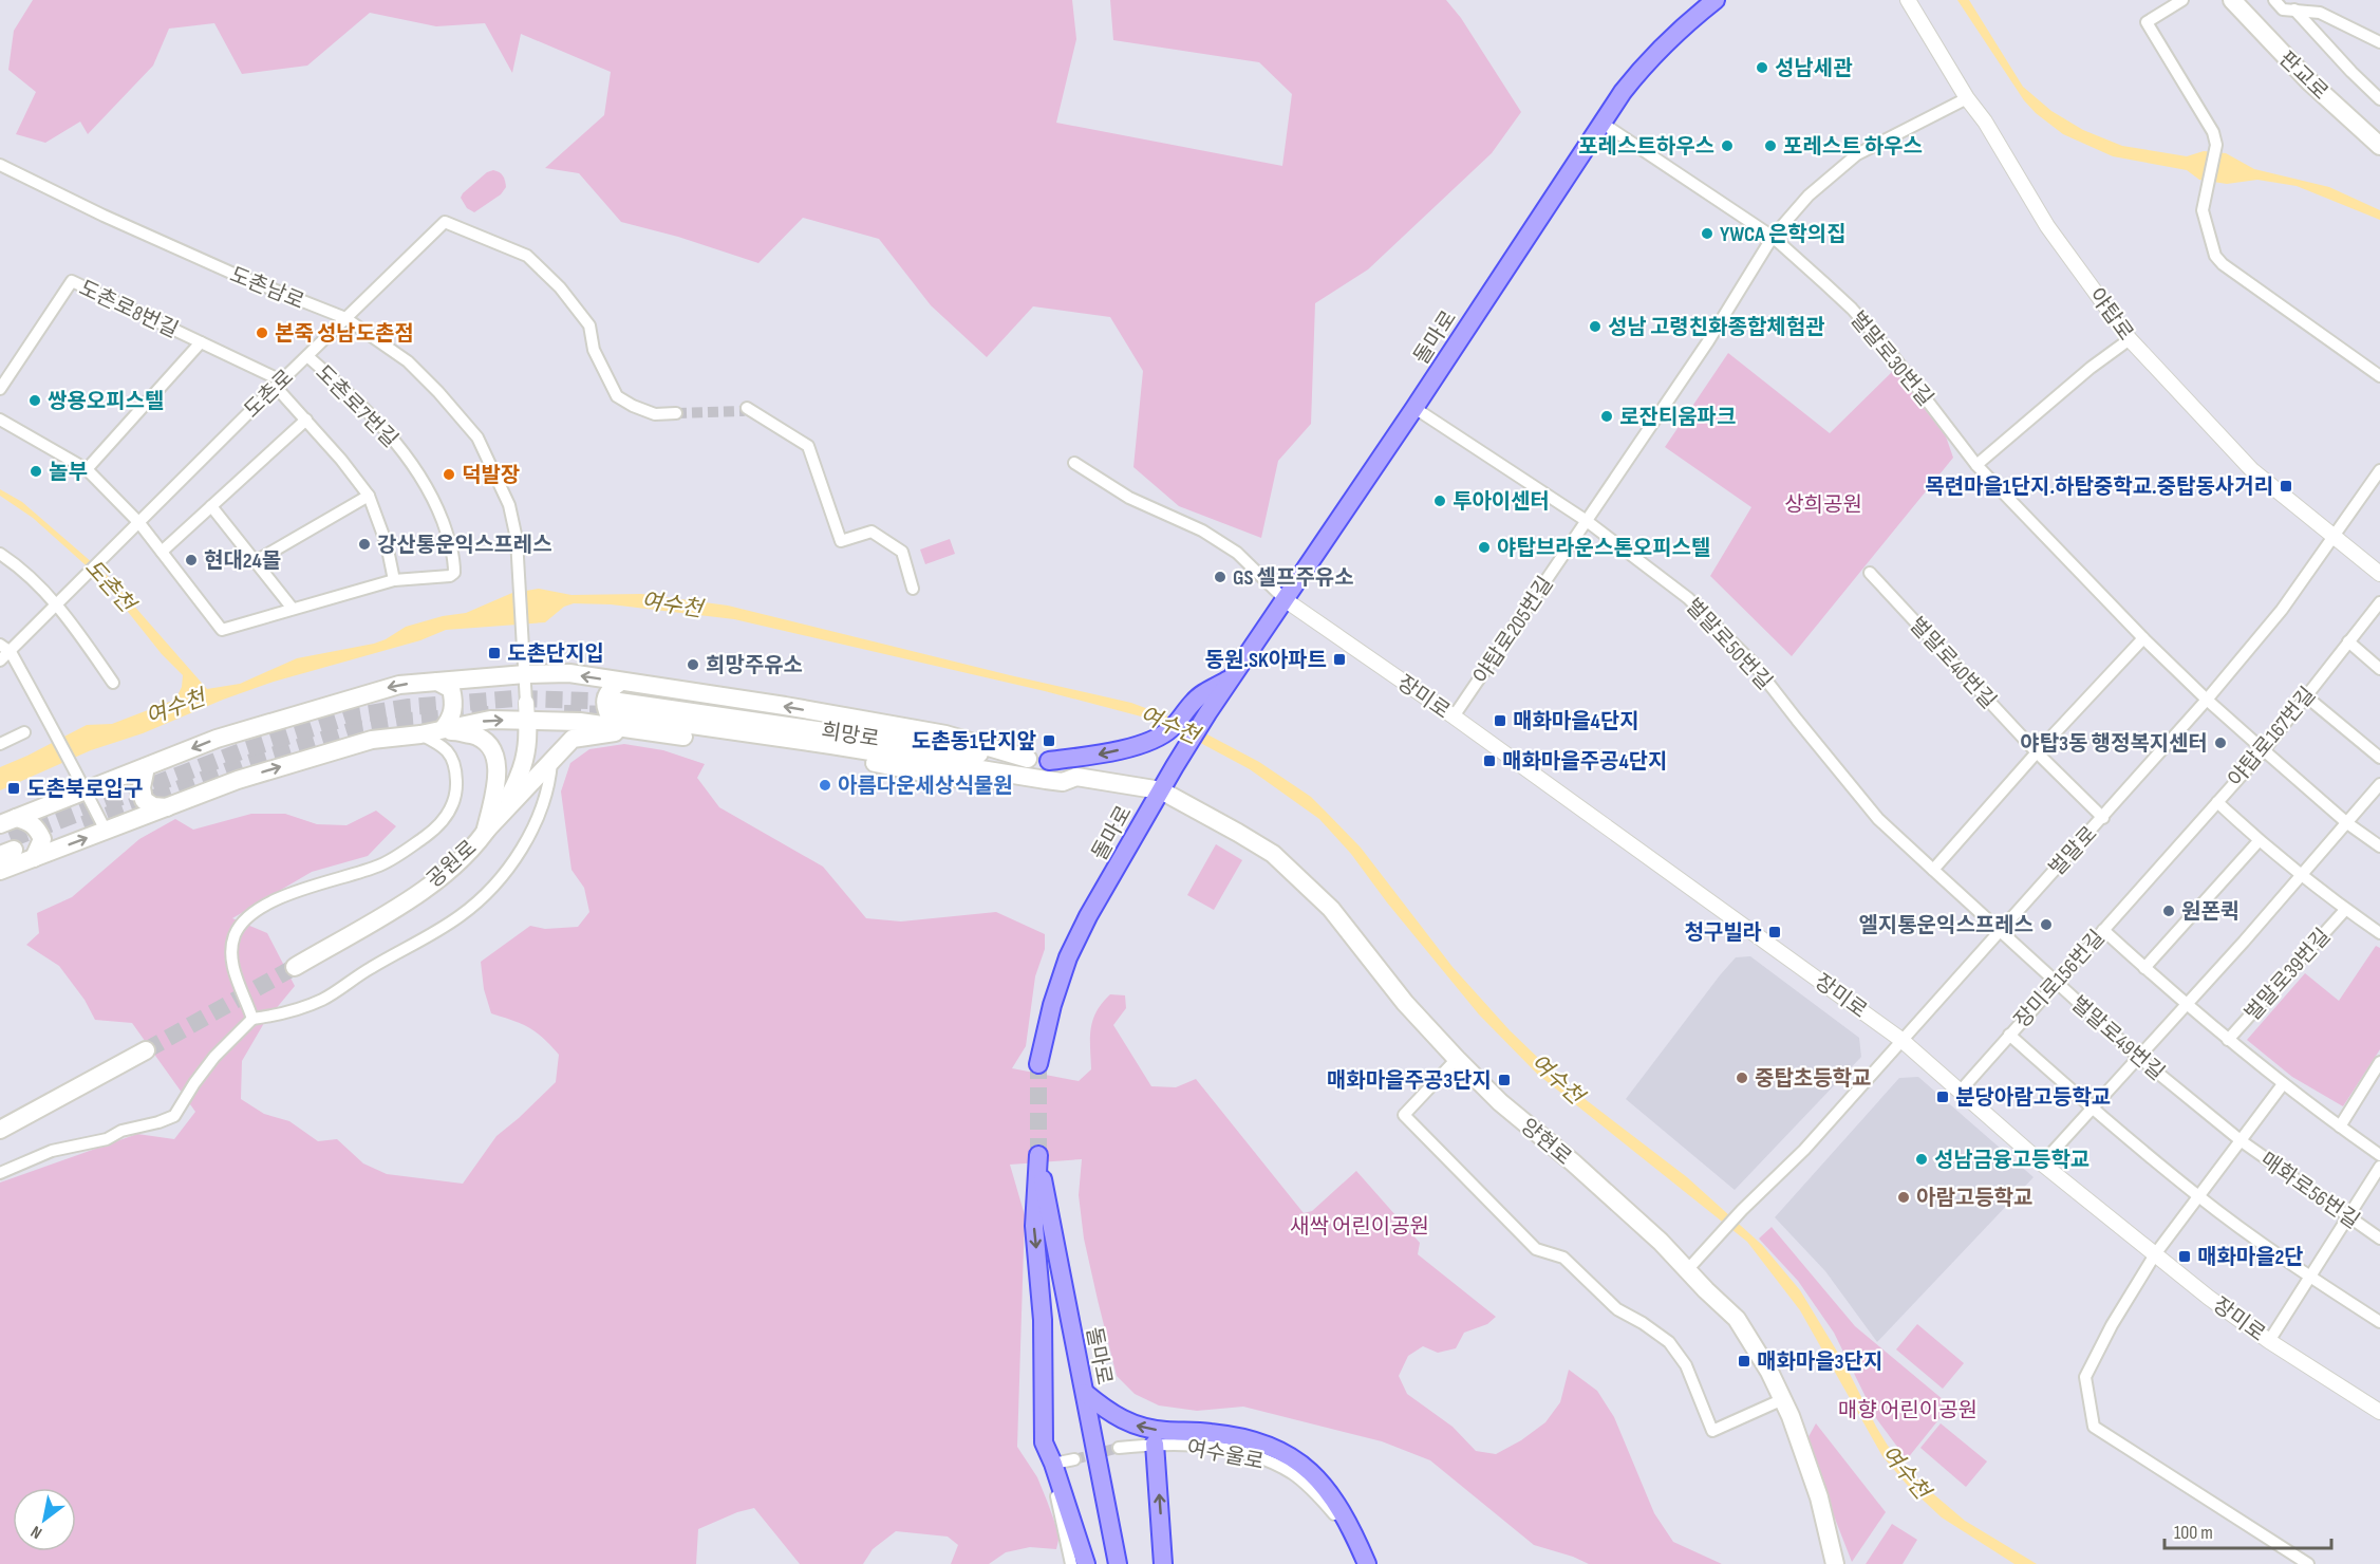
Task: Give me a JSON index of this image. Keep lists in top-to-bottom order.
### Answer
{
  "streets": {
    "main road": [
      "판교로",
      "돌마로",
      "희망로",
      "공원로",
      "양현로"
    ],
    "street": [
      "도촌남로",
      "도촌로8번길",
      "야탑로",
      "벌말로30번길",
      "도촌로",
      "도촌로7번길",
      "야탑로205번길",
      "벌말로50번길",
      "벌말로40번길",
      "장미로",
      "야탑로167번길",
      "벌말로",
      "벌말로39번길",
      "장미로156번길",
      "벌말로49번길",
      "매화로56번길",
      "여수울로"
    ]
  },
  "crossings": [
    ["도촌남로", "도촌로"],
    ["도촌로8번길", "도촌로"],
    ["야탑로", "야탑로205번길"],
    ["야탑로", "벌말로"],
    ["돌마로", "벌말로30번길"],
    ["돌마로", "벌말로50번길"],
    ["돌마로", "장미로"],
    ["돌마로", "희망로"],
    ["돌마로", "양현로"],
    ["벌말로30번길", "야탑로205번길"],
    ["벌말로30번길", "야탑로167번길"],
    ["벌말로30번길", "벌말로"],
    ["도촌로", "도촌로7번길"],
    ["야탑로205번길", "벌말로50번길"],
    ["야탑로205번길", "장미로"],
    ["벌말로50번길", "벌말로"],
    ["벌말로50번길", "벌말로49번길"],
    ["벌말로40번길", "벌말로"],
    ["장미로", "벌말로"],
    ["장미로", "장미로156번길"],
    ["희망로", "양현로"],
    ["야탑로167번길", "장미로156번길"],
    ["벌말로", "벌말로49번길"],
    ["벌말로", "양현로"],
    ["장미로156번길", "벌말로49번길"],
    ["벌말로49번길", "매화로56번길"]
  ],
  "water": ["도촌천", "여수천"],
  "parks": ["상희공원", "새싹 어린이공원", "매향 어린이공원"],
  "places": {
    "other": [
      "성남세관",
      "포레스트하우스",
      "포레스트 하우스",
      "YWCA 은학의집",
      "성남 고령친화종합체험관",
      "본죽 성남도촌점",
      "쌍용오피스텔",
      "로잔티움파크",
      "놀부",
      "덕발장",
      "투아이센터",
      "강산통운익스프레스",
      "야탑브라운스톤오피스텔",
      "현대24몰",
      "GS 셀프주유소",
      "희망주유소",
      "야탑3동 행정복지센터",
      "아름다운세상식물원",
      "원폰퀵",
      "엘지통운익스프레스",
      "중탑초등학교",
      "성남금융고등학교",
      "아람고등학교"
    ],
    "transit": [
      "목련마을1단지.하탑중학교.중탑동사거리",
      "도촌단지입",
      "동원.SK아파트",
      "매화마을4단지",
      "도촌동1단지앞",
      "매화마을주공4단지",
      "도촌북로입구",
      "청구빌라",
      "매화마을주공3단지",
      "분당아람고등학교",
      "매화마을2단",
      "매화마을3단지"
    ]
  },
  "scale_bar": "100 m",
  "north": "bottom left"
}
